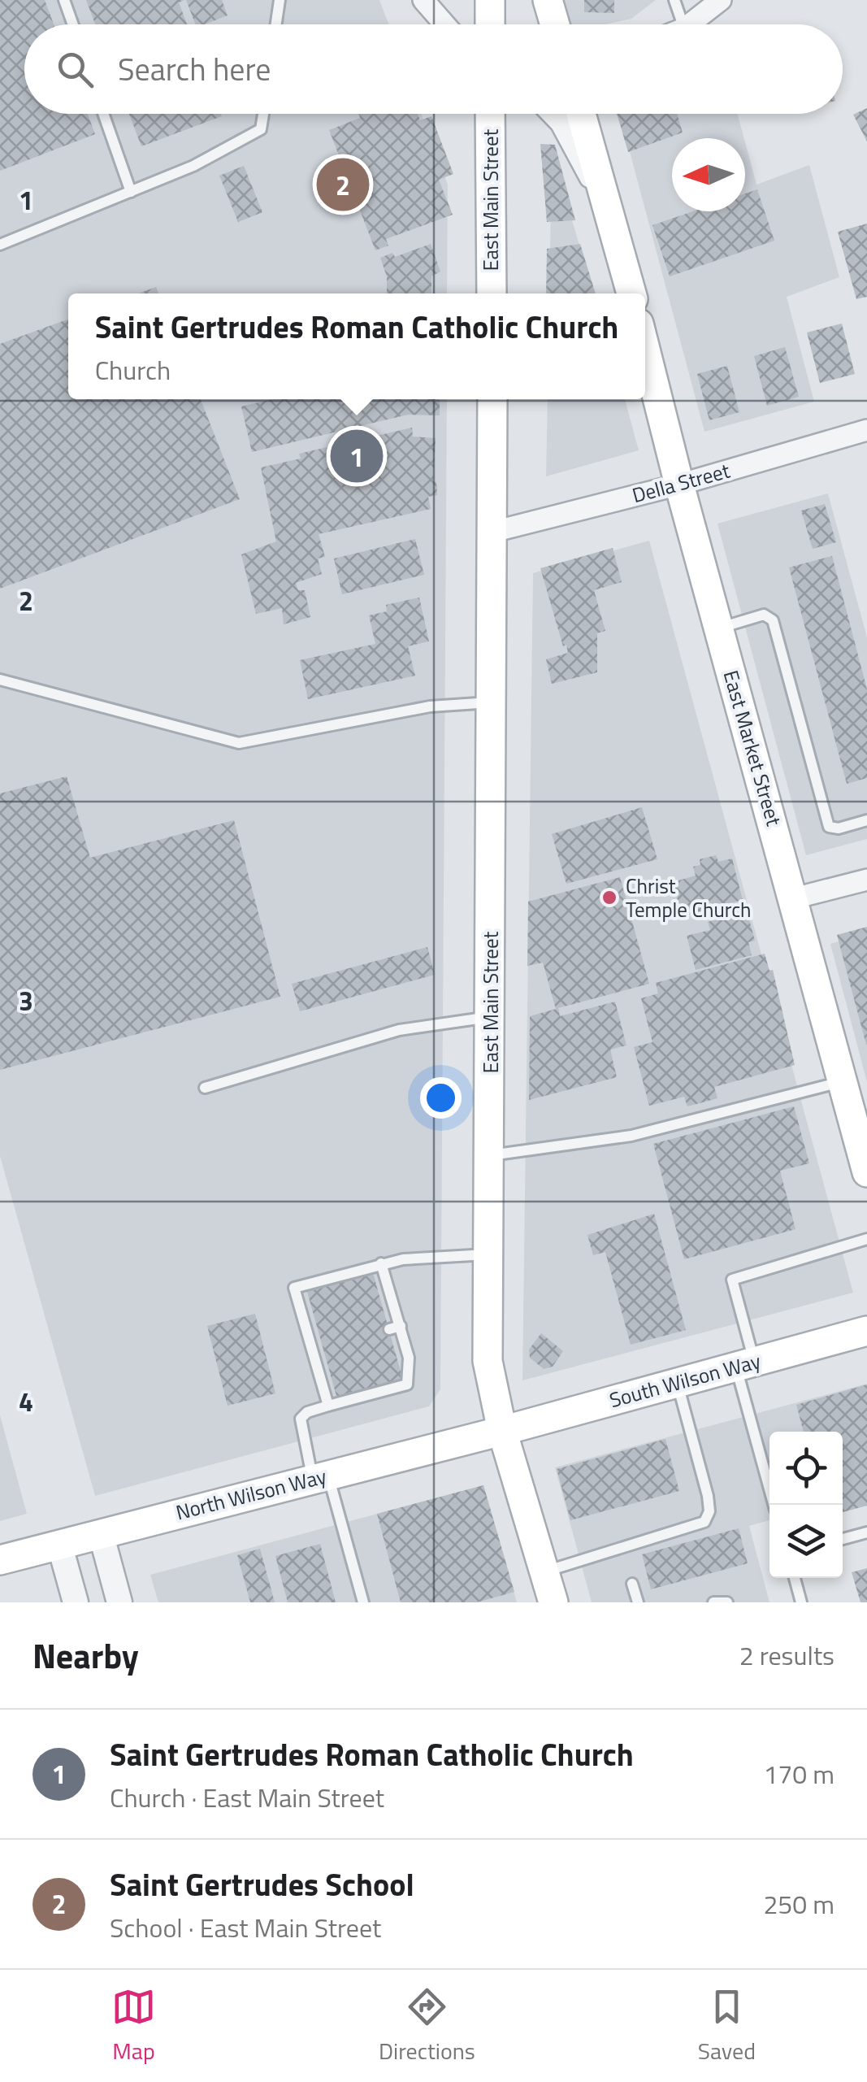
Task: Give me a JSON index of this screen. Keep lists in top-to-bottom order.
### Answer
{
  "streets": {
    "main road": [
      "East Main Street",
      "East Market Street",
      "South Wilson Way",
      "North Wilson Way"
    ],
    "street": ["Della Street"]
  },
  "crossings": [
    ["East Main Street", "Della Street"],
    ["East Main Street", "South Wilson Way"],
    ["East Main Street", "North Wilson Way"],
    ["Della Street", "East Market Street"],
    ["South Wilson Way", "North Wilson Way"]
  ],
  "places": ["Christ Temple Church"],
  "north": "left",
  "page": {
    "search": "Search here",
    "pins": ["2", "1"],
    "popup": ["Saint Gertrudes Roman Catholic Church", "Church"],
    "heading": ["Nearby", "2 results"],
    "list": [
      {
        "mark": "1",
        "name": "Saint Gertrudes Roman Catholic Church",
        "note": "Church · East Main Street",
        "value": "170 m"
      },
      {
        "mark": "2",
        "name": "Saint Gertrudes School",
        "note": "School · East Main Street",
        "value": "250 m"
      }
    ],
    "nav": ["Map", "Directions", "Saved"]
  },
  "grid": {
    "rows": [
      "1",
      "2",
      "3",
      "4"
    ]
  }
}
